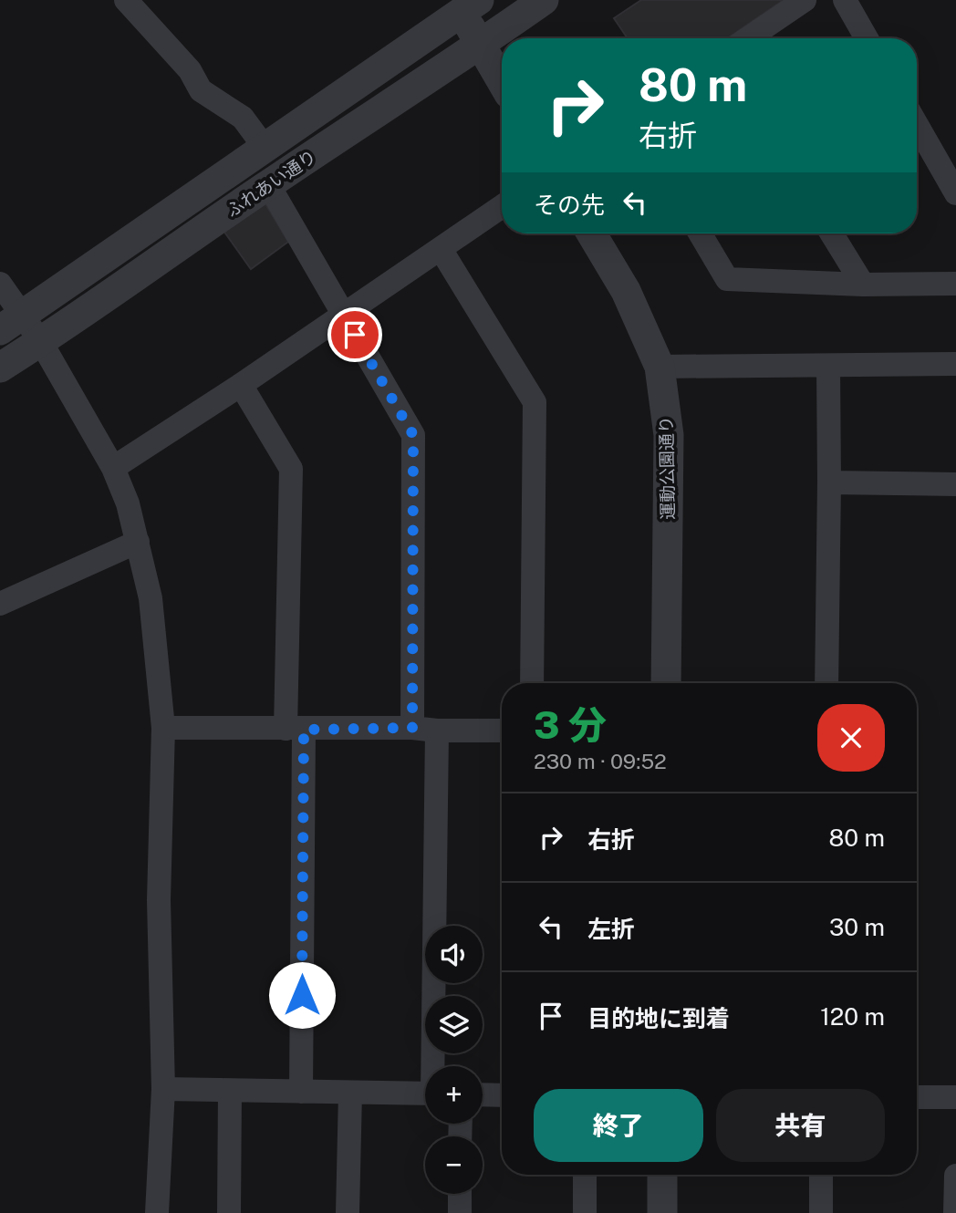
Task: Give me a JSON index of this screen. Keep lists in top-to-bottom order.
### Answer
{
  "streets": {
    "street": ["ふれあい通り", "運動公園通り"]
  },
  "page": {
    "turn": ["80 m", "右折"],
    "then": "その先",
    "heading": ["3 分", "230 m · 09:52"],
    "list": [
      {
        "name": "右折",
        "value": "80 m"
      },
      {
        "name": "左折",
        "value": "30 m"
      },
      {
        "name": "目的地に到着",
        "value": "120 m"
      }
    ],
    "map_buttons": ["+", "−"],
    "buttons": ["終了", "共有"]
  }
}
